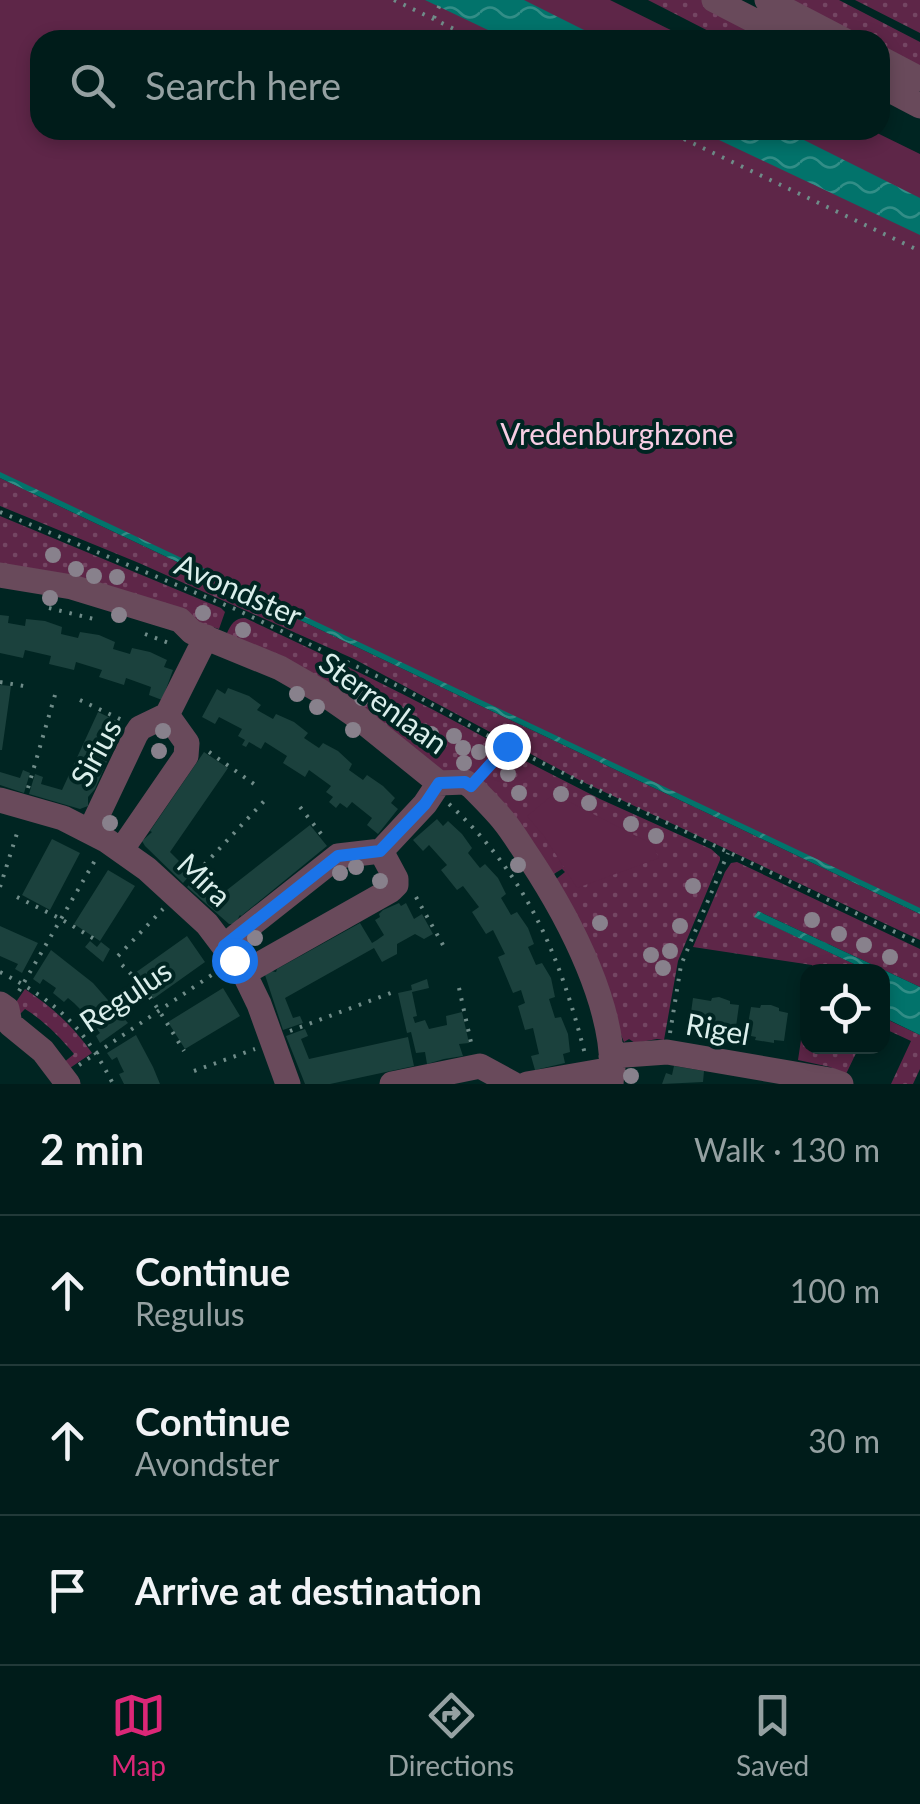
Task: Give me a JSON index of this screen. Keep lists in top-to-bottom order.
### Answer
{
  "streets": {
    "street": [
      "Sterrenlaan",
      "Sirius",
      "Mira",
      "Rigel"
    ],
    "path": ["Avondster", "Regulus"]
  },
  "crossings": [
    ["Sterrenlaan", "Sirius"],
    ["Sirius", "Mira"],
    ["Mira", "Regulus"]
  ],
  "parks": ["Vredenburghzone"],
  "page": {
    "search": "Search here",
    "heading": ["2 min", "Walk · 130 m"],
    "list": [
      ["Continue", "Regulus", "100 m"],
      ["Continue", "Avondster", "30 m"],
      "Arrive at destination"
    ],
    "nav": ["Map", "Directions", "Saved"]
  }
}
